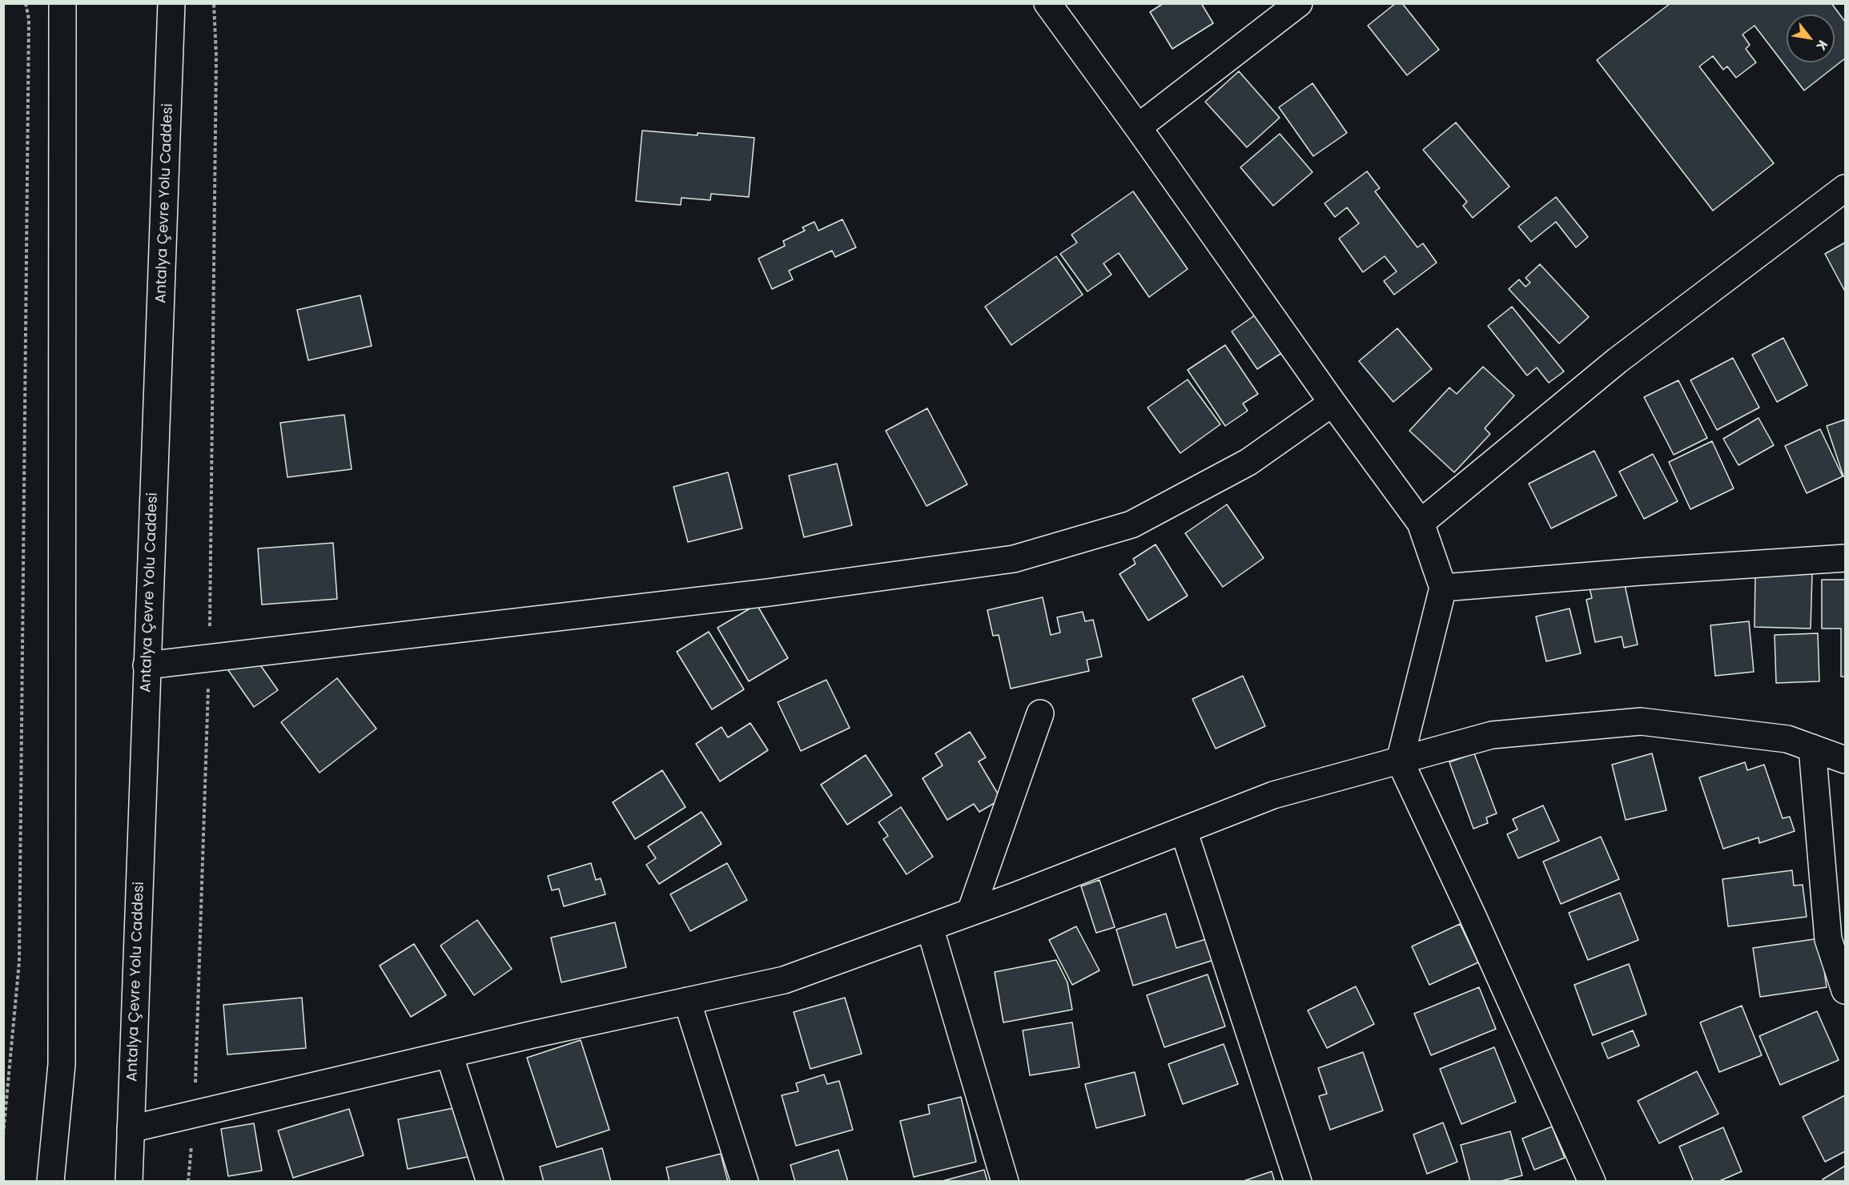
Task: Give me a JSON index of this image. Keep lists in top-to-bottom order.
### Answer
{
  "streets": {
    "main road": ["Antalya Çevre Yolu Caddesi"]
  },
  "north": "bottom right"
}
